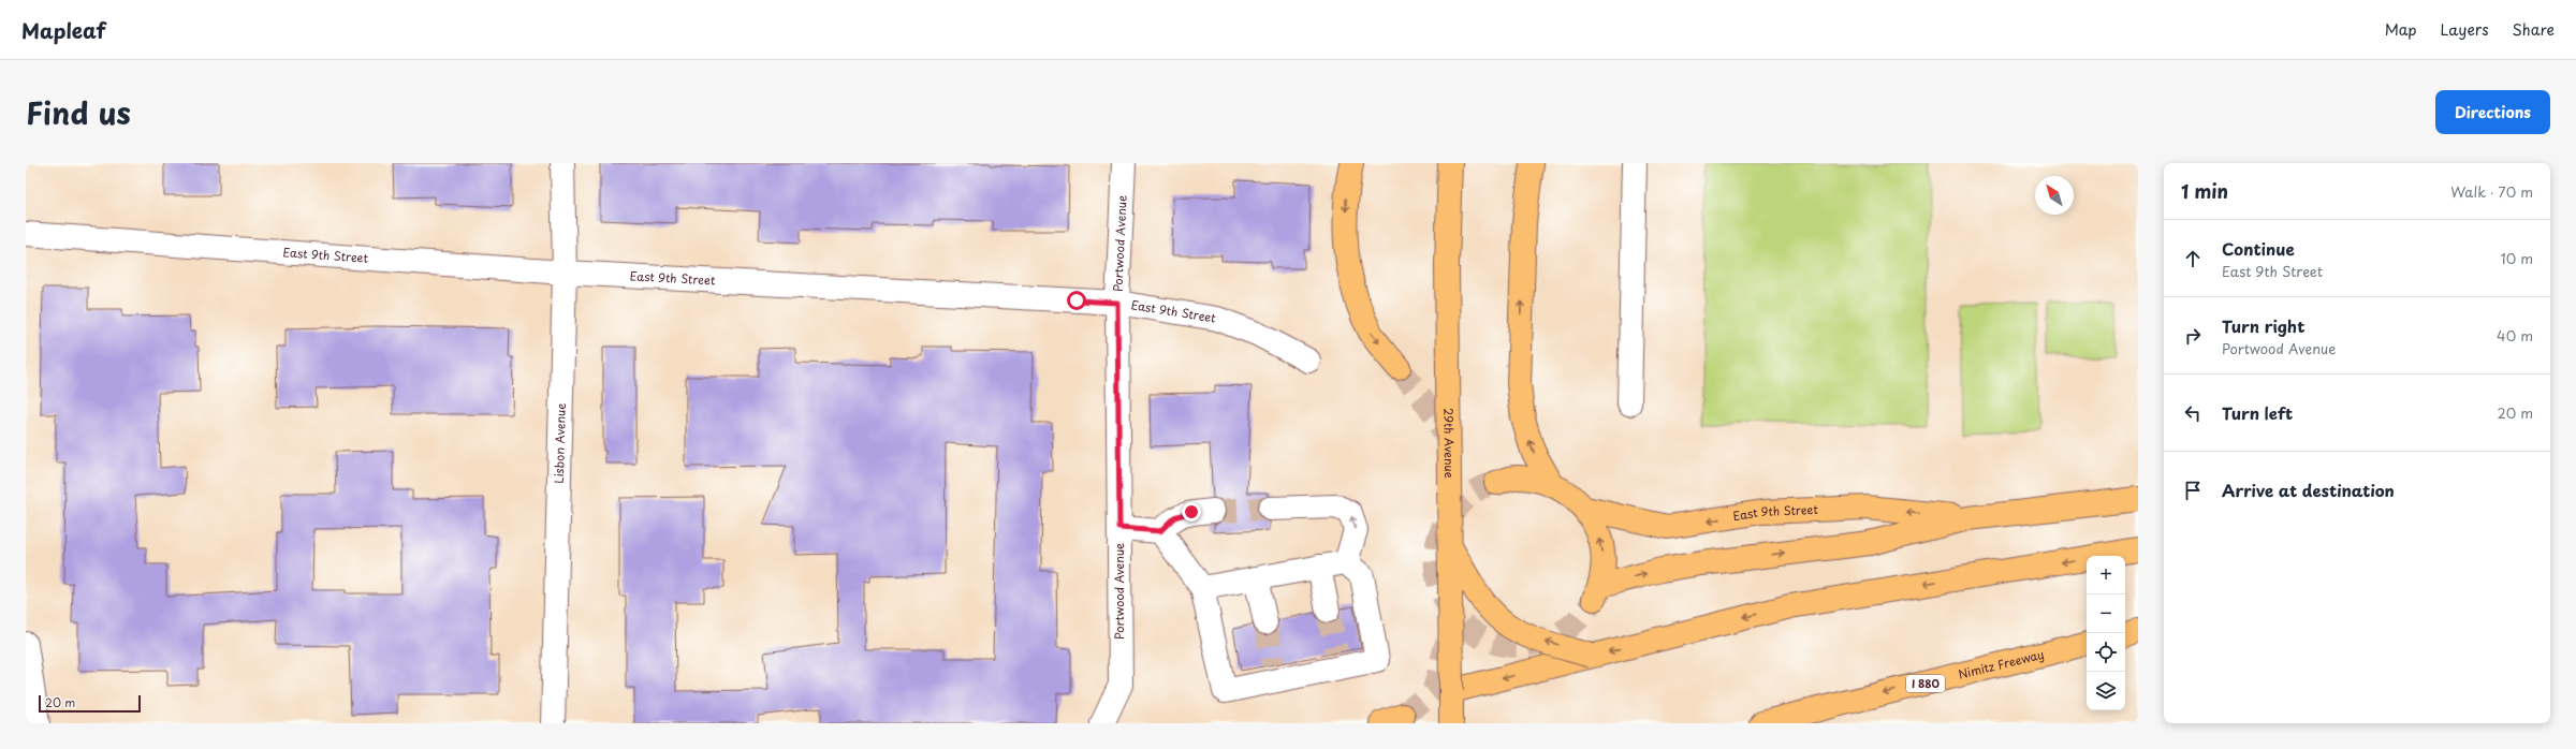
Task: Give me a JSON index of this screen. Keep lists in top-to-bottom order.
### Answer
{
  "streets": {
    "main road": [
      "East 9th Street",
      "29th Avenue",
      "Nimitz Freeway",
      "I 880"
    ],
    "street": ["Portwood Avenue", "Lisbon Avenue"]
  },
  "crossings": [
    ["Portwood Avenue", "East 9th Street"],
    ["East 9th Street", "Lisbon Avenue"]
  ],
  "scale_bar": "20 m",
  "north": "top left",
  "page": {
    "header": "Mapleaf",
    "nav": ["Map", "Layers", "Share"],
    "title": "Find us",
    "buttons": "Directions",
    "heading": ["1 min", "Walk · 70 m"],
    "list": [
      ["Continue", "East 9th Street", "10 m"],
      ["Turn right", "Portwood Avenue", "40 m"],
      ["Turn left", "20 m"],
      "Arrive at destination"
    ],
    "map_buttons": ["+", "−"],
    "scale": "20 m"
  }
}
